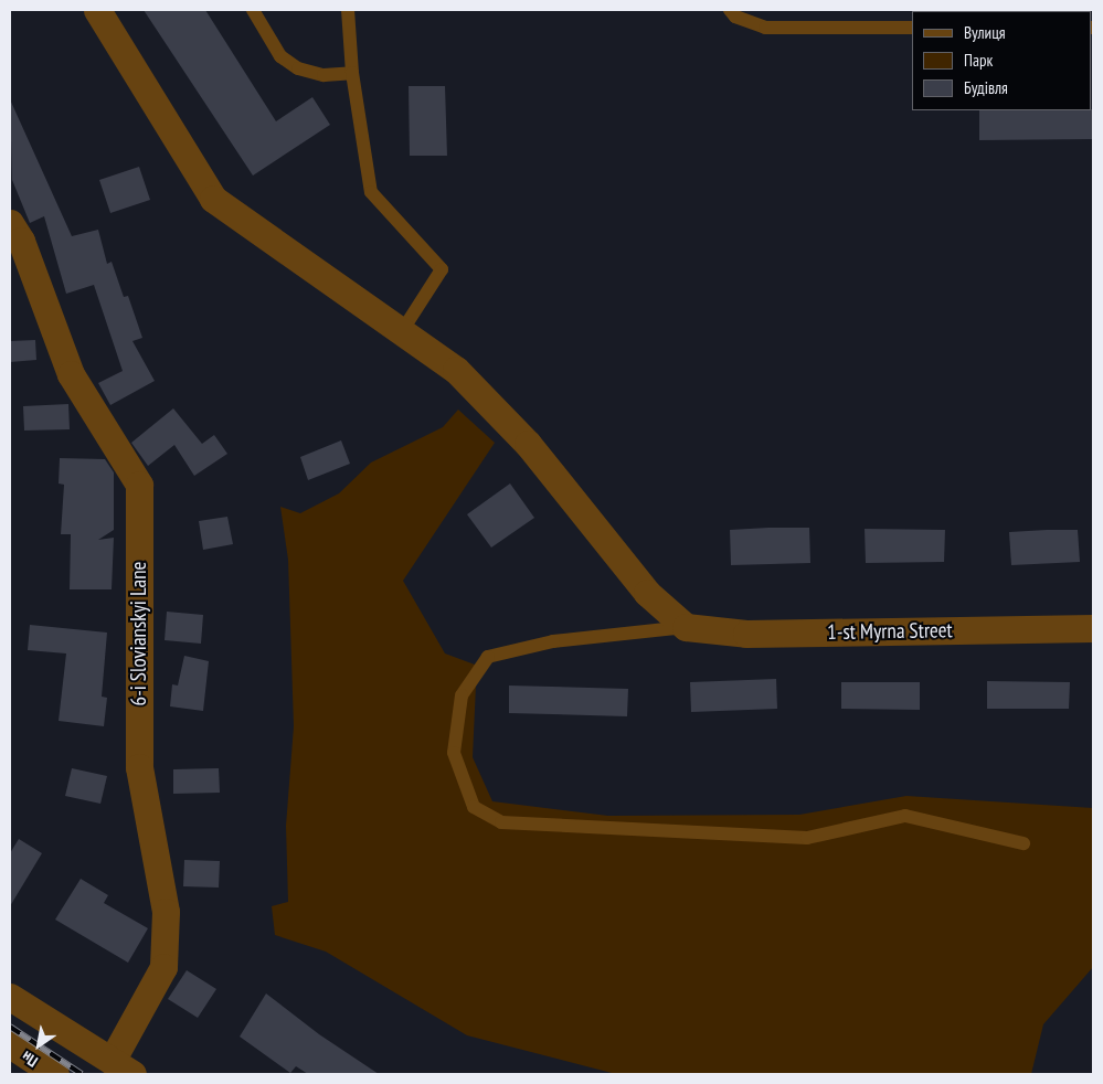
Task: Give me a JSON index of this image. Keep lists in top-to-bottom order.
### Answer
{
  "streets": {
    "street": ["1-st Myrna Street", "6-i Slovianskyi Lane"]
  },
  "legend": ["Вулиця", "Парк", "Будівля"],
  "north": "bottom left"
}
